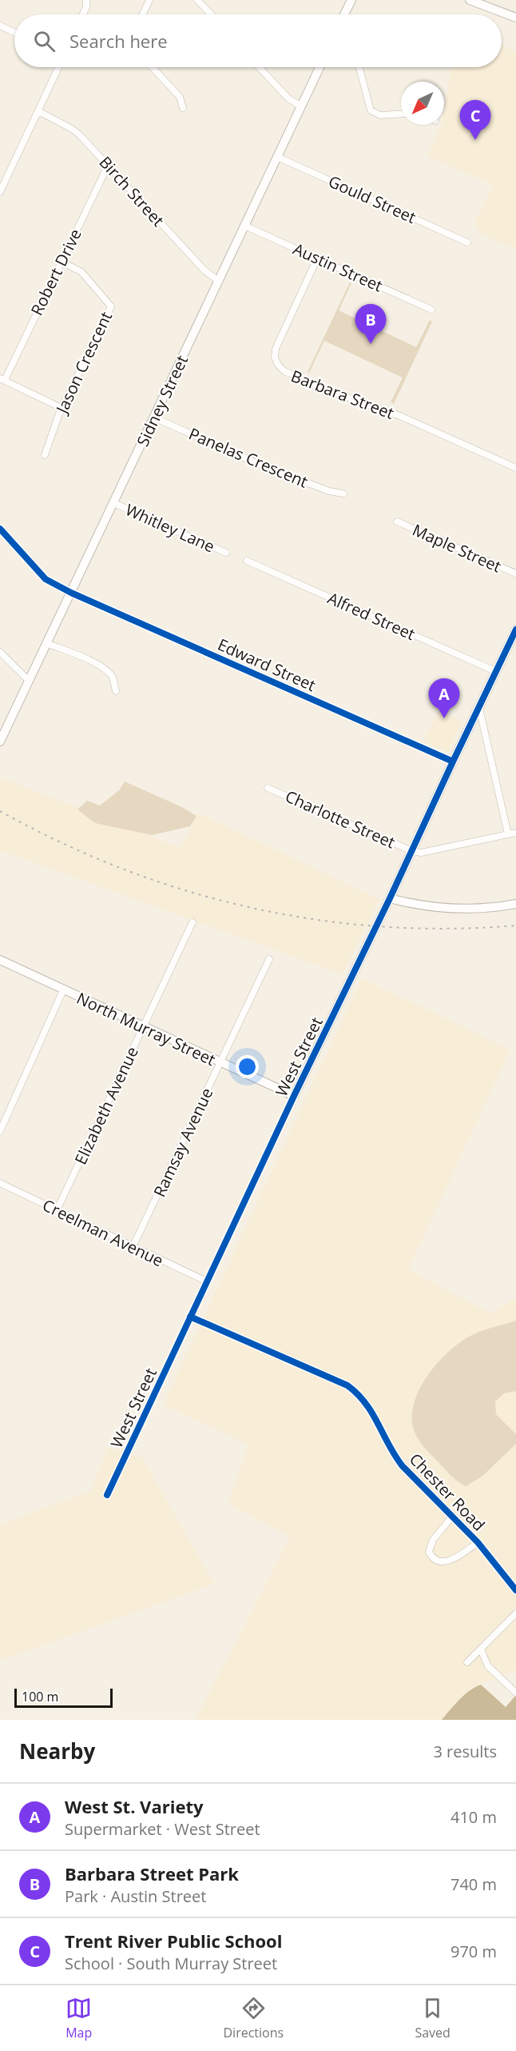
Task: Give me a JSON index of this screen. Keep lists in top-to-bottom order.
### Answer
{
  "streets": {
    "street": [
      "Birch Street",
      "Gould Street",
      "Austin Street",
      "Robert Drive",
      "Jason Crescent",
      "Barbara Street",
      "Sidney Street",
      "Panelas Crescent",
      "Whitley Lane",
      "Maple Street",
      "Alfred Street",
      "Edward Street",
      "Charlotte Street",
      "North Murray Street",
      "West Street",
      "Elizabeth Avenue",
      "Ramsay Avenue",
      "Creelman Avenue",
      "Chester Road"
    ]
  },
  "crossings": [
    ["Birch Street", "Robert Drive"],
    ["Birch Street", "Sidney Street"],
    ["Gould Street", "Sidney Street"],
    ["Austin Street", "Barbara Street"],
    ["Austin Street", "Sidney Street"],
    ["Robert Drive", "Jason Crescent"],
    ["Sidney Street", "Panelas Crescent"],
    ["Sidney Street", "Whitley Lane"],
    ["Sidney Street", "Edward Street"],
    ["Alfred Street", "West Street"],
    ["Edward Street", "West Street"],
    ["Charlotte Street", "West Street"],
    ["North Murray Street", "West Street"],
    ["North Murray Street", "Elizabeth Avenue"],
    ["North Murray Street", "Ramsay Avenue"],
    ["West Street", "Creelman Avenue"],
    ["West Street", "Chester Road"],
    ["Elizabeth Avenue", "Creelman Avenue"],
    ["Ramsay Avenue", "Creelman Avenue"]
  ],
  "scale_bar": "100 m",
  "north": "bottom left",
  "page": {
    "search": "Search here",
    "pins": ["C", "B", "A"],
    "scale": "100 m",
    "heading": ["Nearby", "3 results"],
    "list": [
      {
        "mark": "A",
        "name": "West St. Variety",
        "note": "Supermarket · West Street",
        "value": "410 m"
      },
      {
        "mark": "B",
        "name": "Barbara Street Park",
        "note": "Park · Austin Street",
        "value": "740 m"
      },
      {
        "mark": "C",
        "name": "Trent River Public School",
        "note": "School · South Murray Street",
        "value": "970 m"
      }
    ],
    "nav": ["Map", "Directions", "Saved"]
  }
}
